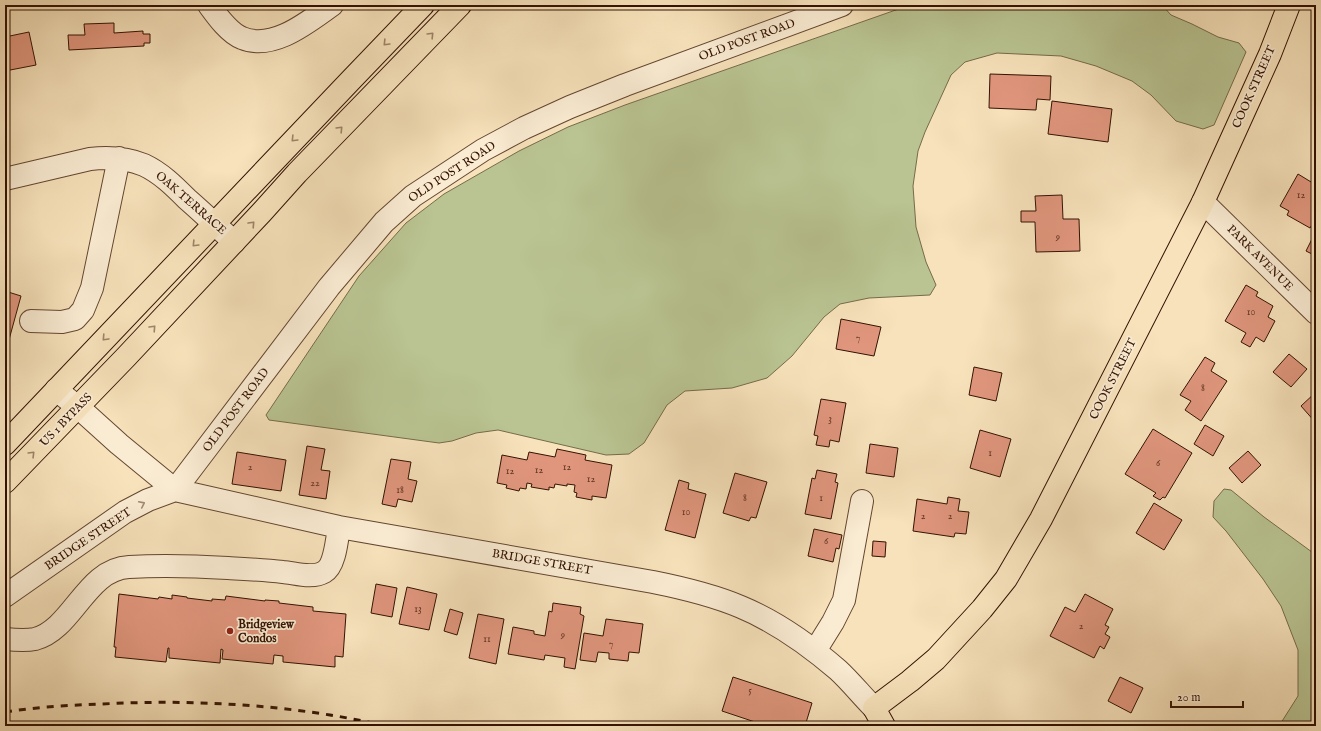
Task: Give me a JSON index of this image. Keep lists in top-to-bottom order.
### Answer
{
  "streets": {
    "main road": ["COOK STREET", "US 1 BYPASS"],
    "street": [
      "OLD POST ROAD",
      "OAK TERRACE",
      "PARK AVENUE",
      "BRIDGE STREET"
    ]
  },
  "crossings": [
    ["OLD POST ROAD", "BRIDGE STREET"],
    ["COOK STREET", "PARK AVENUE"],
    ["COOK STREET", "BRIDGE STREET"],
    ["OAK TERRACE", "US 1 BYPASS"],
    ["US 1 BYPASS", "BRIDGE STREET"]
  ],
  "places": ["Bridgeview Condos"],
  "house_numbers": [
    "12",
    "9",
    "10",
    "7",
    "8",
    "3",
    "1",
    "6",
    "2",
    "12",
    "12",
    "12",
    "12",
    "22",
    "18",
    "8",
    "1",
    "10",
    "2",
    "2",
    "6",
    "13",
    "2",
    "9",
    "11",
    "7",
    "5"
  ],
  "scale_bar": "20 m"
}
